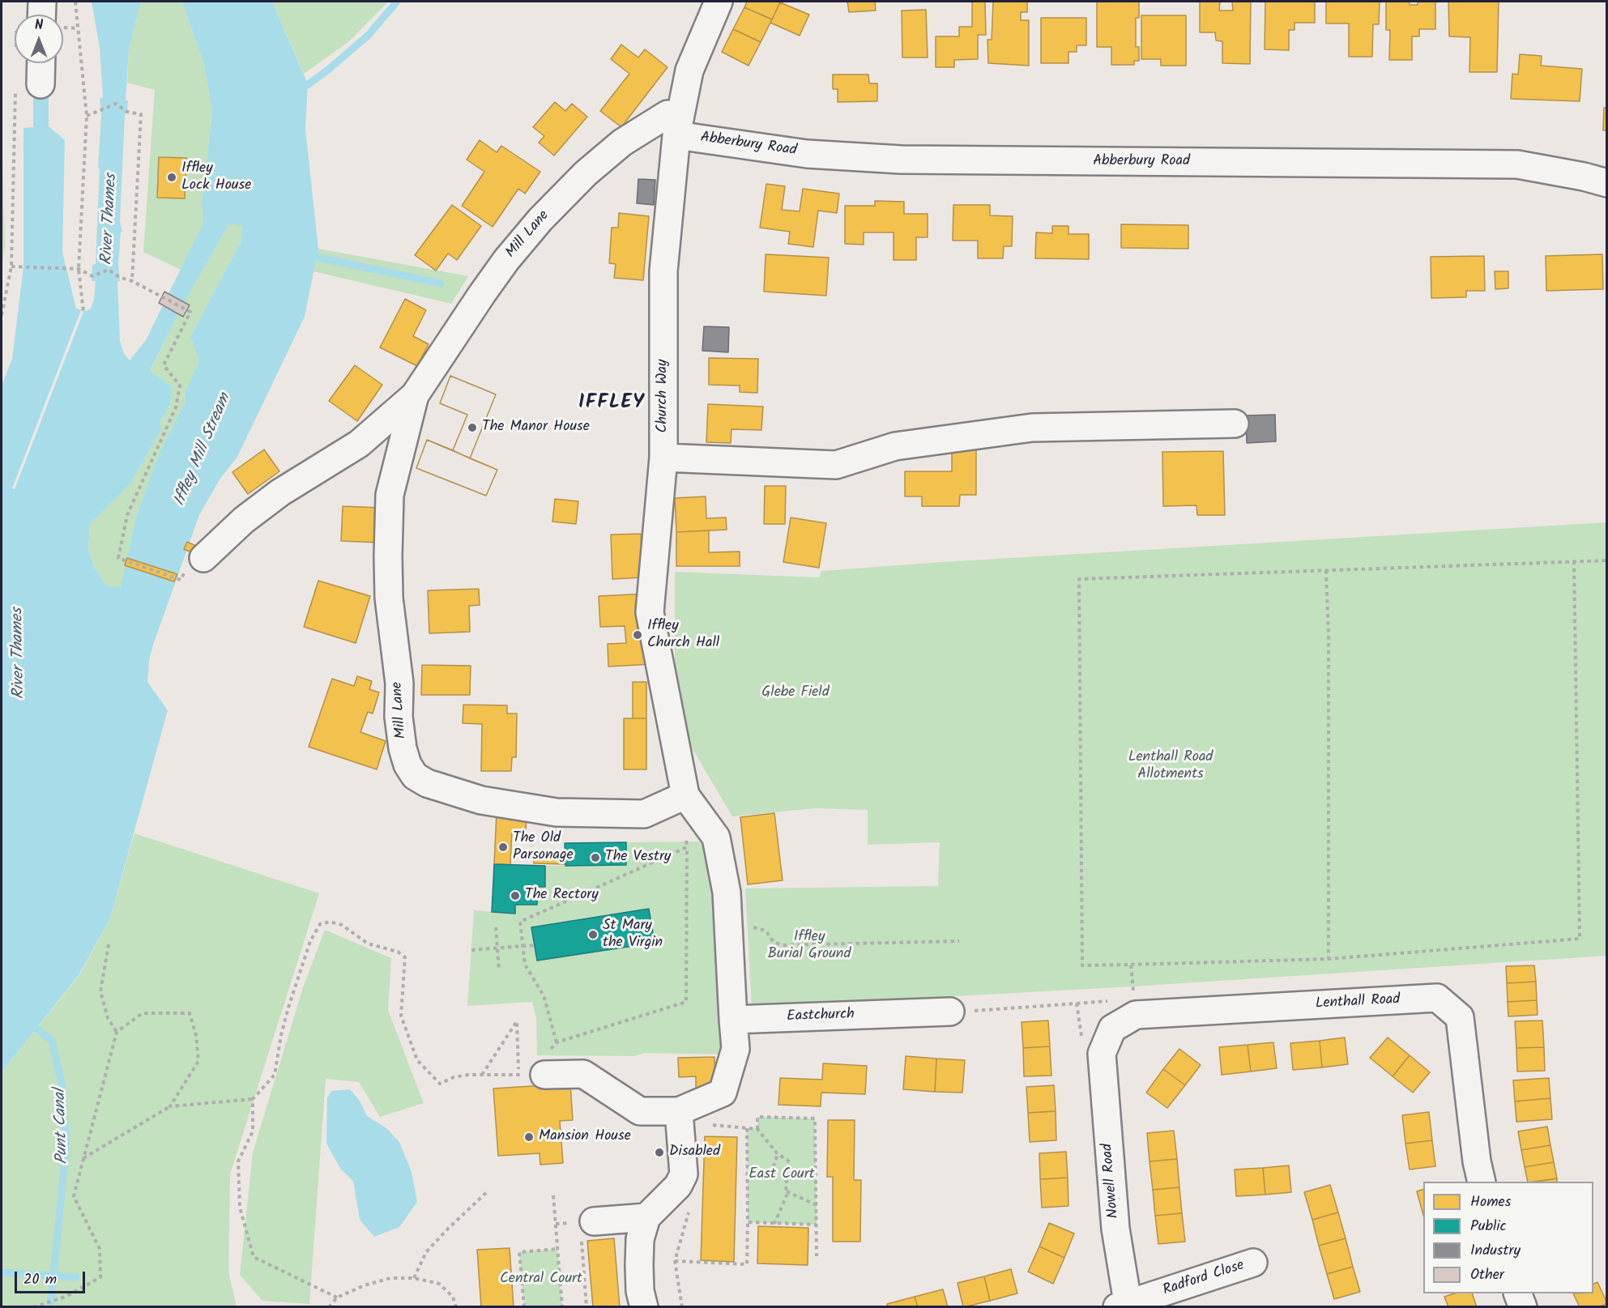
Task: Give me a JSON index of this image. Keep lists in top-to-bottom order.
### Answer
{
  "streets": {
    "street": [
      "Abberbury Road",
      "Mill Lane",
      "Church Way",
      "Lenthall Road",
      "Eastchurch",
      "Nowell Road",
      "Radford Close"
    ]
  },
  "crossings": [
    ["Abberbury Road", "Mill Lane"],
    ["Abberbury Road", "Church Way"],
    ["Mill Lane", "Church Way"],
    ["Lenthall Road", "Nowell Road"],
    ["Nowell Road", "Radford Close"]
  ],
  "districts": ["IFFLEY"],
  "water": ["River Thames", "Iffley Mill Stream", "Punt Canal"],
  "parks": [
    "Glebe Field",
    "Lenthall Road Allotments",
    "Iffley Burial Ground",
    "East Court",
    "Central Court"
  ],
  "places": [
    "Iffley Lock House",
    "The Manor House",
    "Iffley Church Hall",
    "The Old Parsonage",
    "The Vestry",
    "The Rectory",
    "St Mary the Virgin",
    "Mansion House",
    "Disabled"
  ],
  "legend": [
    "Homes",
    "Public",
    "Industry",
    "Other"
  ],
  "scale_bar": "20 m",
  "north": "top"
}
